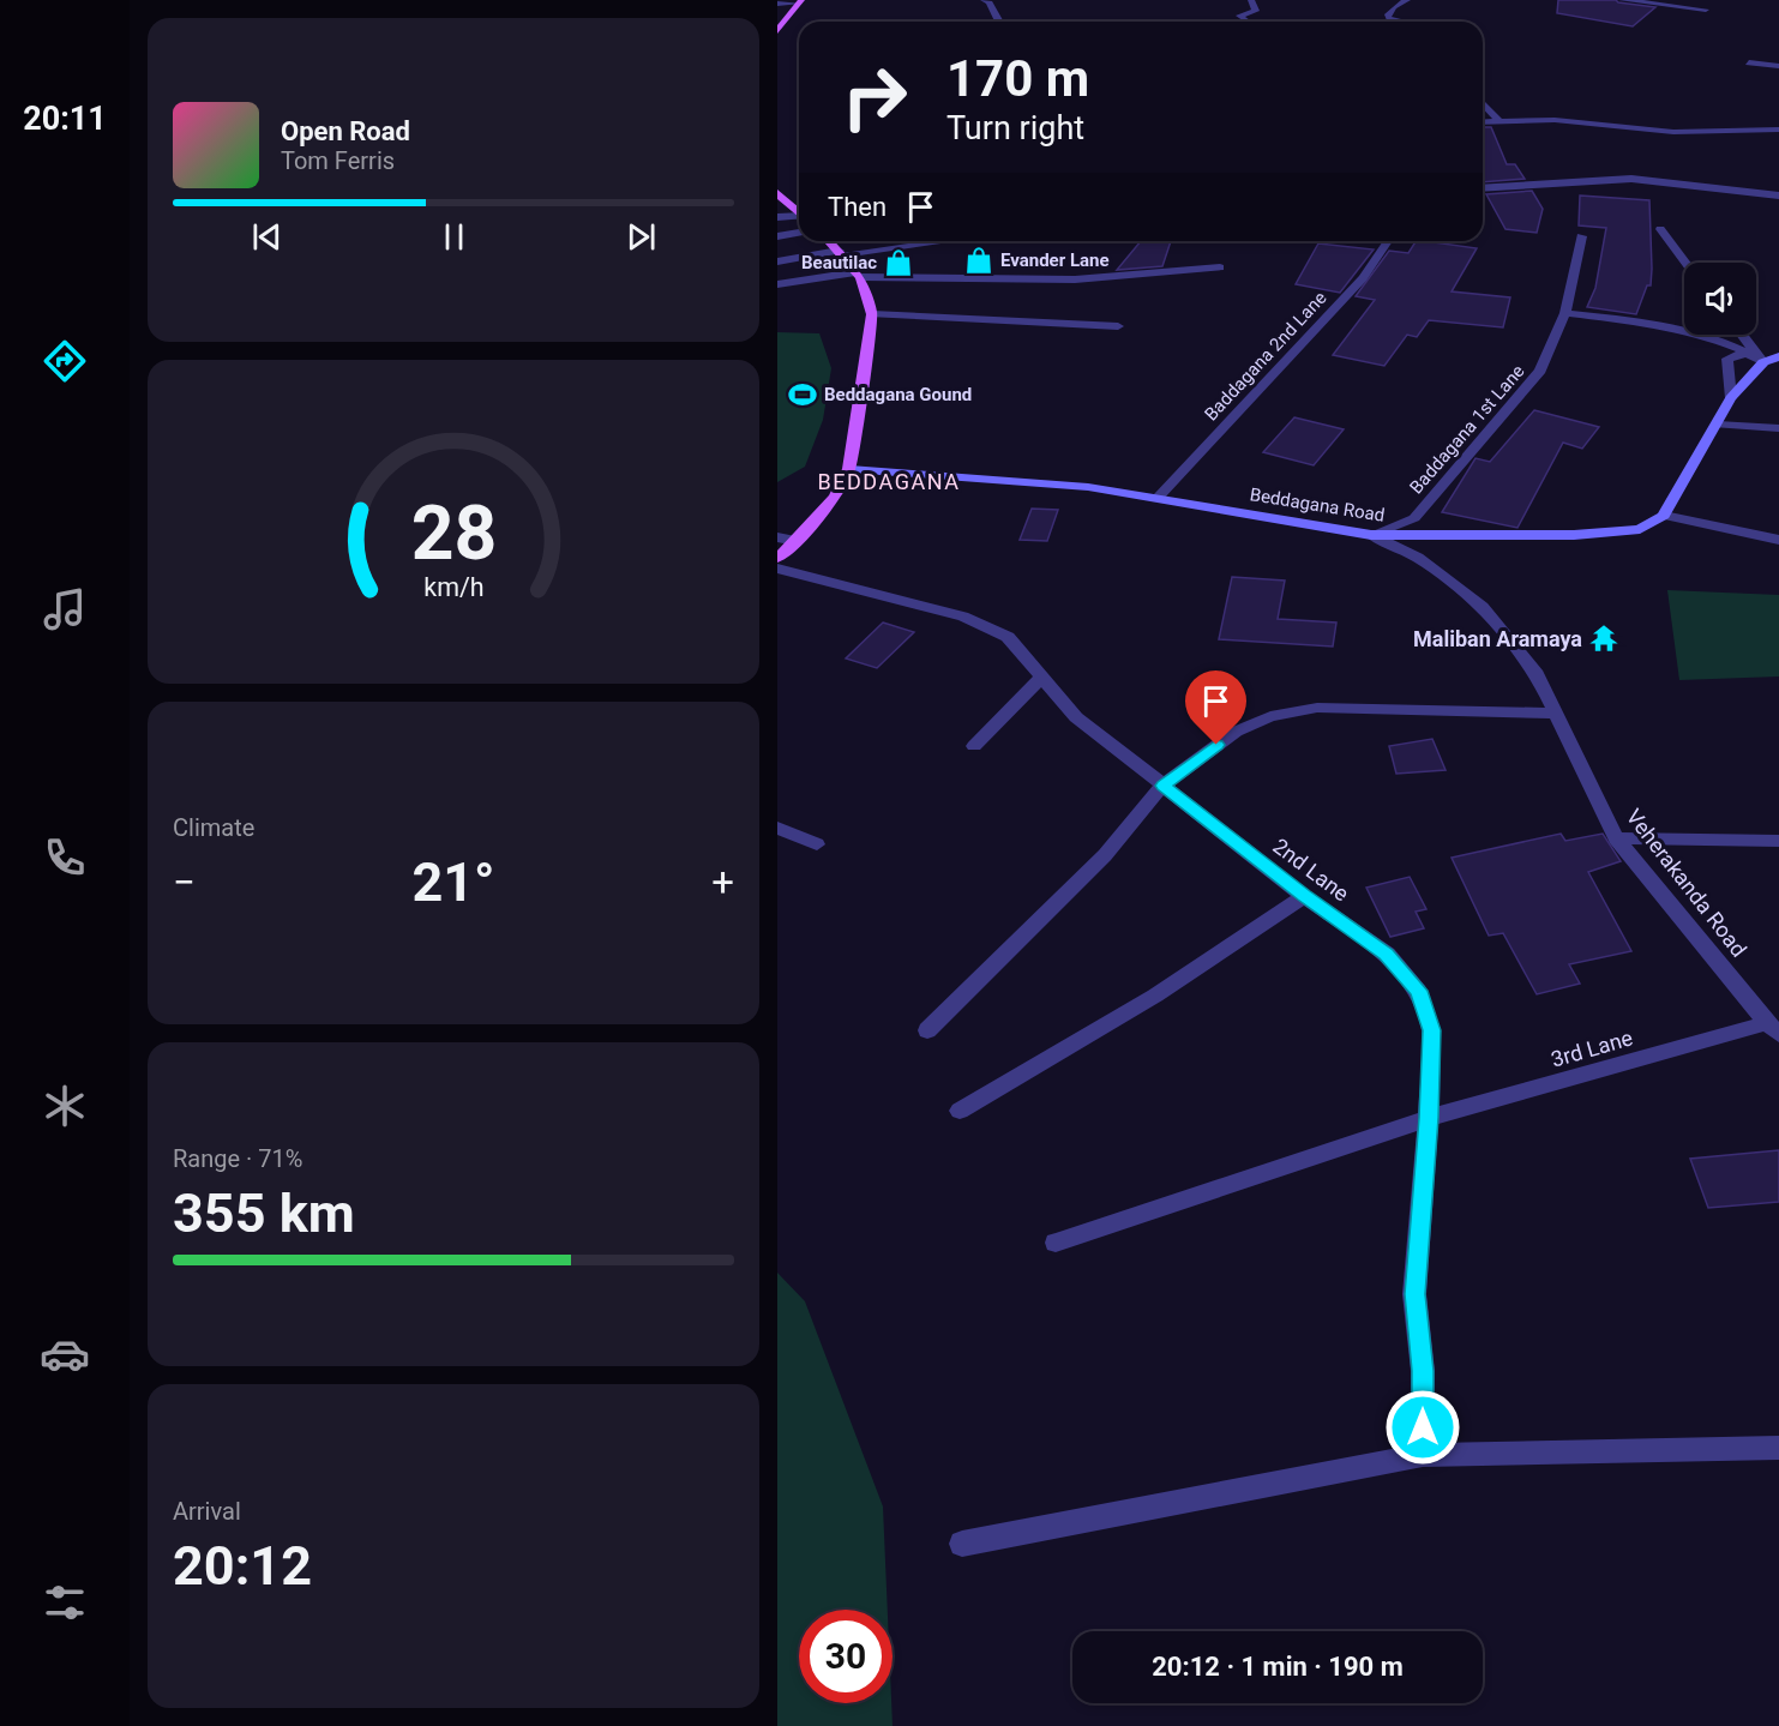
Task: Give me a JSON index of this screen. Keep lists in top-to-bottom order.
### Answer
{
  "streets": {
    "street": [
      "Baddagana 2nd Lane",
      "Baddagana 1st Lane",
      "Beddagana Road",
      "2nd Lane",
      "Veherakanda Road",
      "3rd Lane"
    ]
  },
  "crossings": [
    ["Baddagana 2nd Lane", "Beddagana Road"],
    ["Baddagana 1st Lane", "Beddagana Road"],
    ["Baddagana 1st Lane", "Veherakanda Road"],
    ["Beddagana Road", "Veherakanda Road"],
    ["2nd Lane", "3rd Lane"],
    ["Veherakanda Road", "3rd Lane"]
  ],
  "districts": ["BEDDAGANA"],
  "places": {
    "shop": ["Evander Lane", "Beautilac"],
    "sports": ["Beddagana Gound"],
    "temple": ["Maliban Aramaya"]
  },
  "page": {
    "tabs": "20:11",
    "turn": ["170 m", "Turn right"],
    "song": ["Open Road", "Tom Ferris"],
    "then": "Then",
    "tile": [
      "Climate",
      ["Range · 71%", "355 km"],
      ["Arrival", "20:12"]
    ],
    "heat": ["−", "21°", "+"],
    "limit": "30",
    "trip": "20:12 · 1 min · 190 m",
    "gauge": ["28", "km/h"]
  }
}
